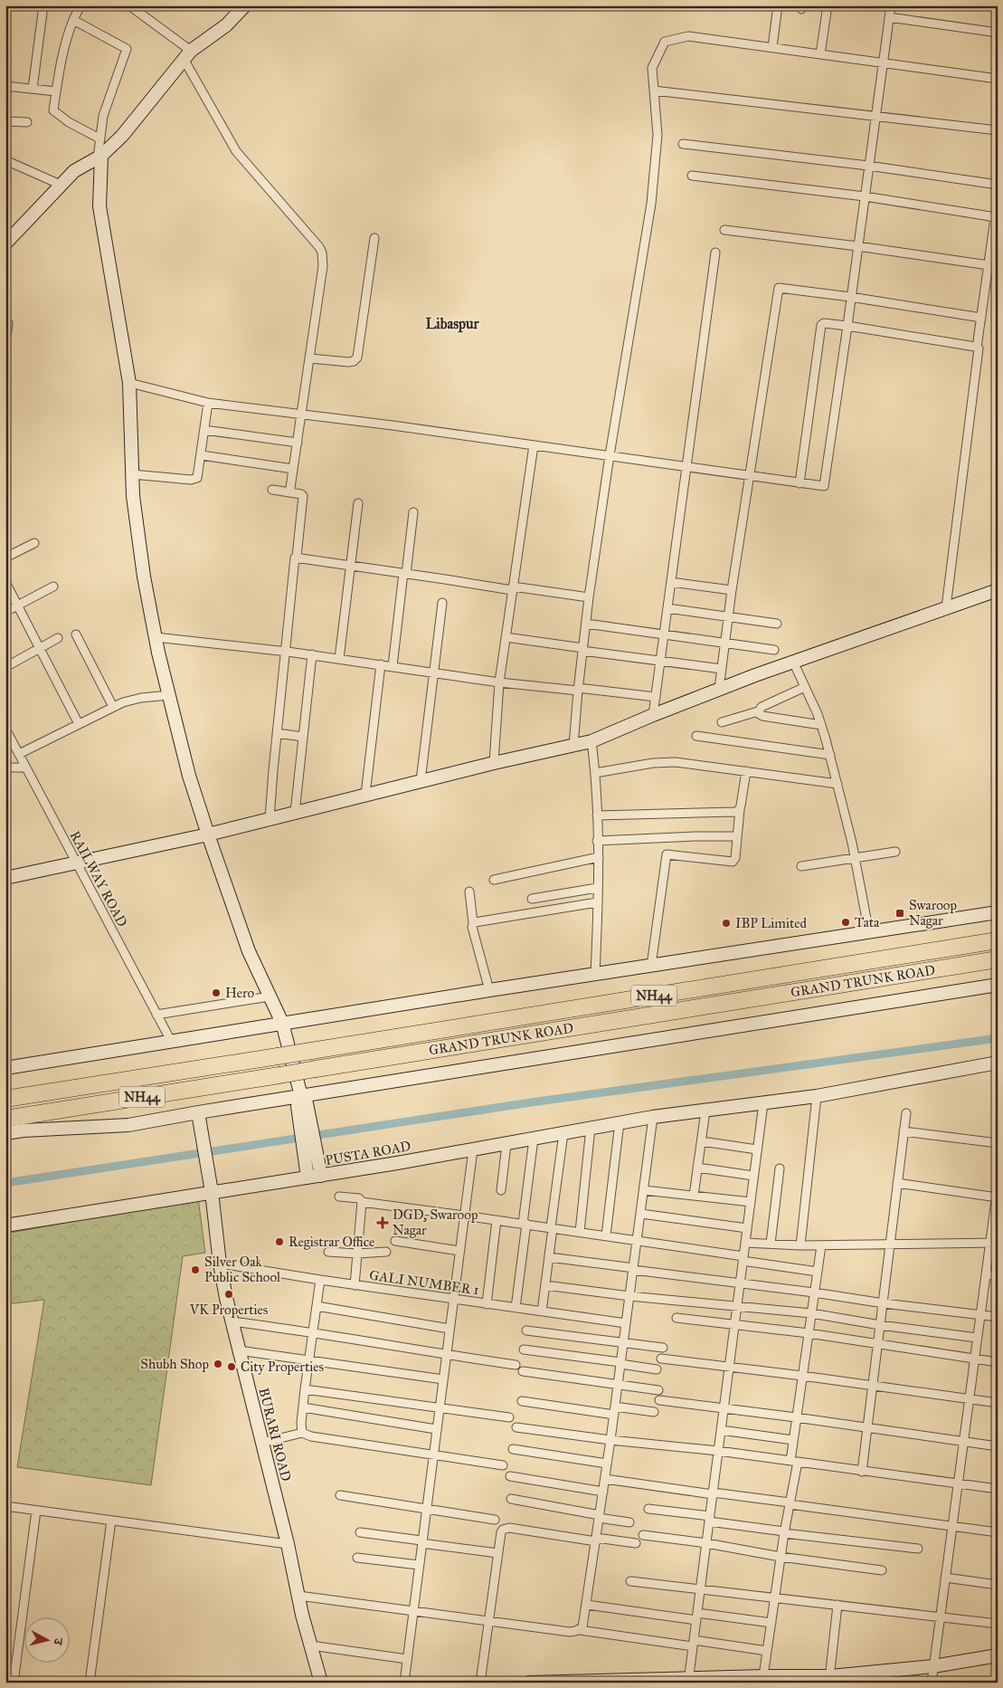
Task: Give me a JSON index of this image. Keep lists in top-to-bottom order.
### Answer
{
  "streets": {
    "highway": ["GRAND TRUNK ROAD", "NH44"],
    "main road": ["PUSTA ROAD", "BURARI ROAD"],
    "street": ["RAILWAY ROAD", "GALI NUMBER 1"]
  },
  "crossings": [
    ["PUSTA ROAD", "BURARI ROAD"],
    ["GALI NUMBER 1", "BURARI ROAD"]
  ],
  "districts": ["Libaspur"],
  "places": {
    "transit": ["Swaroop Nagar"],
    "other": [
      "Tata",
      "IBP Limited",
      "Hero",
      "Registrar Office",
      "Silver Oak Public School",
      "VK Properties",
      "Shubh Shop",
      "City Properties"
    ],
    "health": ["DGD, Swaroop Nagar"]
  },
  "north": "right"
}
